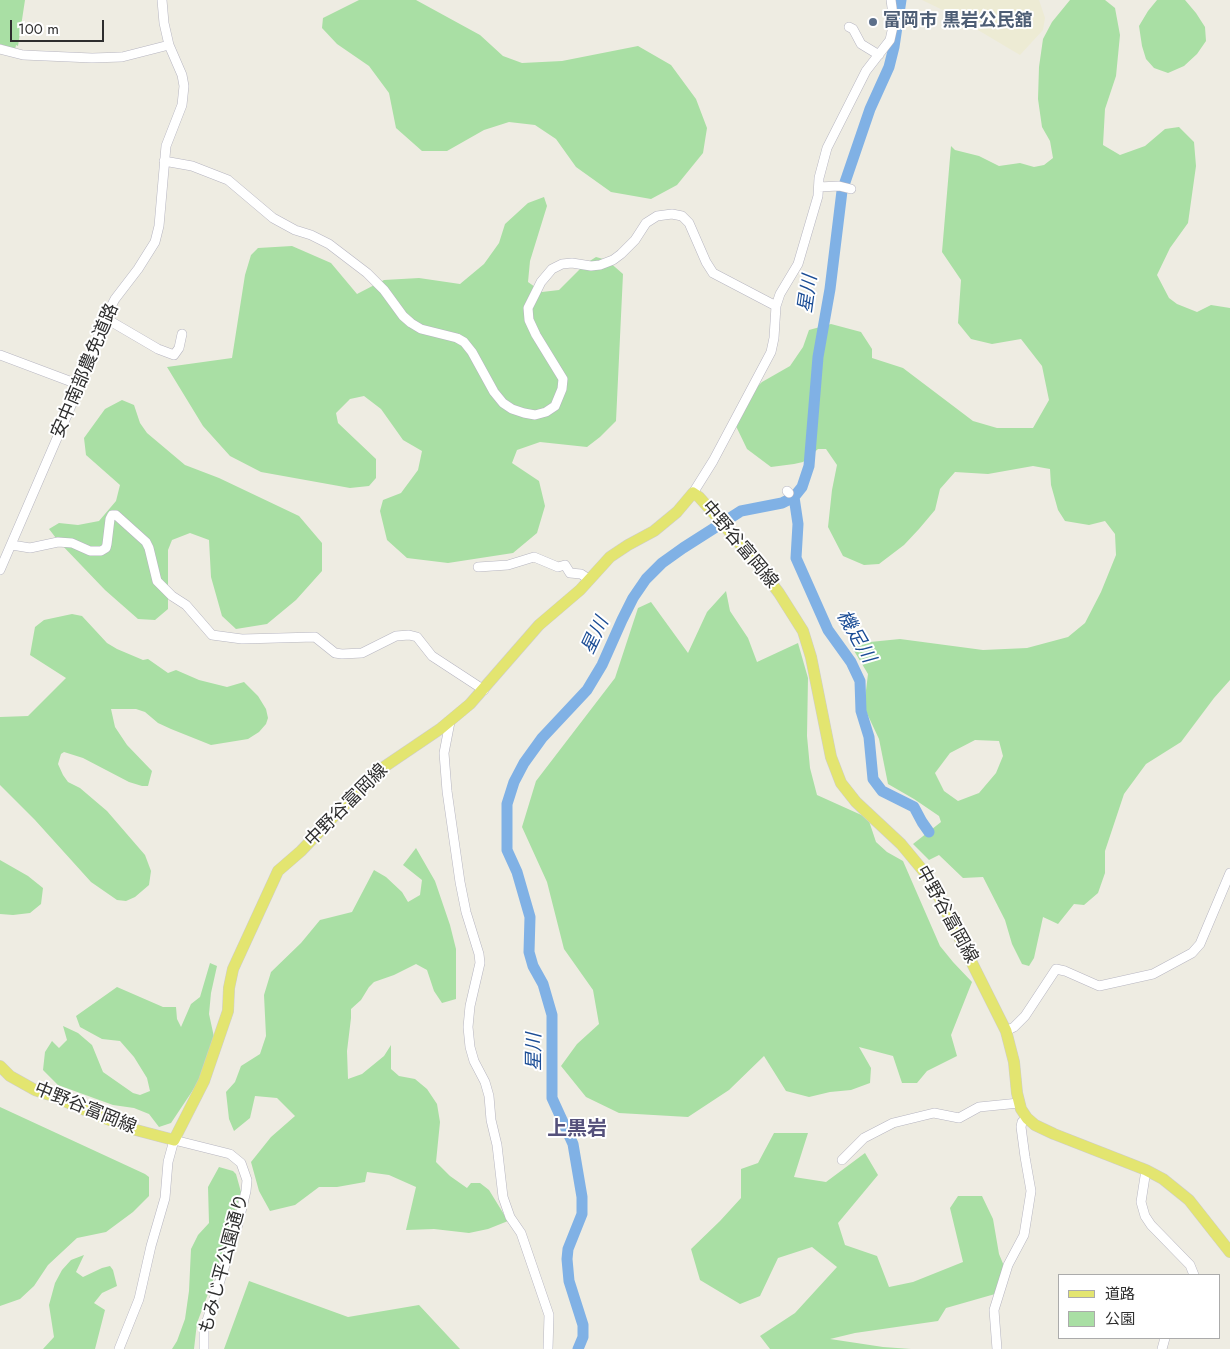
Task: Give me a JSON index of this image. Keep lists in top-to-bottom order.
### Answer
{
  "streets": {
    "main road": ["中野谷富岡線"],
    "street": ["安中南部農免道路", "もみじ平公園通り"]
  },
  "crossings": [
    ["中野谷富岡線", "もみじ平公園通り"]
  ],
  "districts": ["上黒岩"],
  "water": ["星川", "機足川"],
  "places": ["富岡市 黒岩公民舘"],
  "legend": ["道路", "公園"],
  "scale_bar": "100 m"
}
